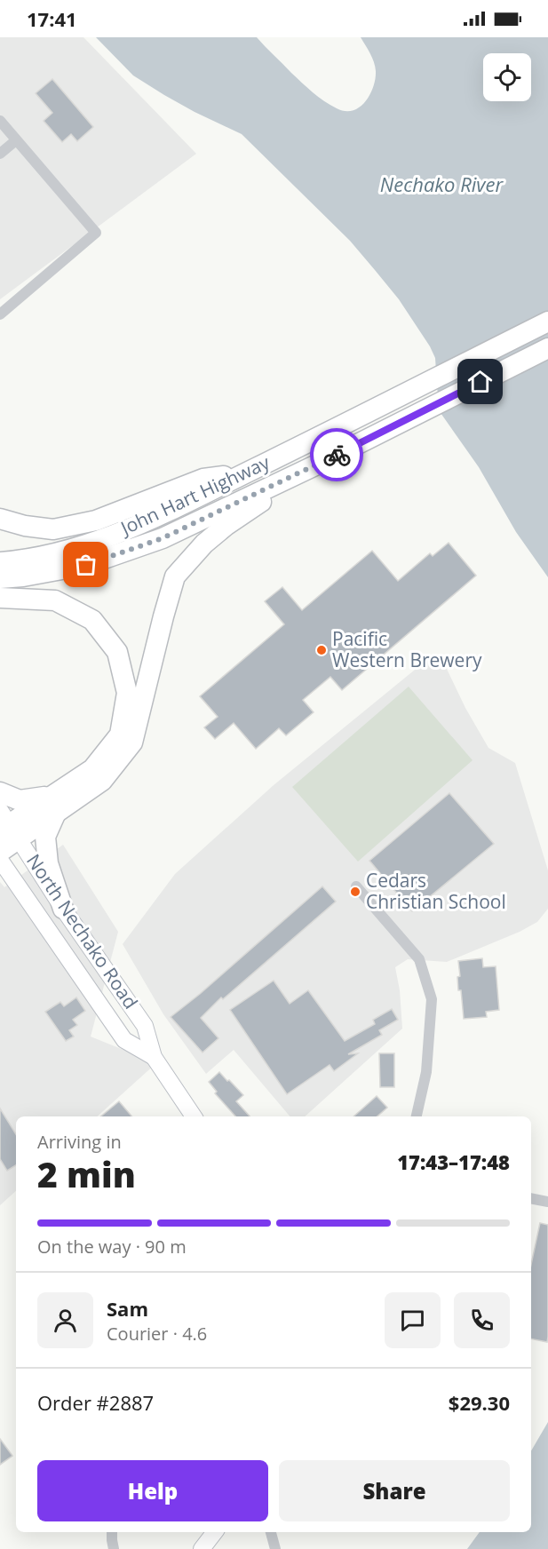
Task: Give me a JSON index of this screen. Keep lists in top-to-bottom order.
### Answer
{
  "streets": {
    "highway": ["John Hart Highway"],
    "main road": ["North Nechako Road"]
  },
  "water": ["Nechako River"],
  "places": ["Pacific Western Brewery", "Cedars Christian School"],
  "page": {
    "status": "17:41",
    "heading": ["2 min", "Arriving in", "17:43–17:48"],
    "panel": [
      "Sam",
      "Courier · 4.6",
      "Order #2887",
      "$29.30"
    ],
    "bar": "On the way · 90 m",
    "buttons": ["Help", "Share"]
  }
}
